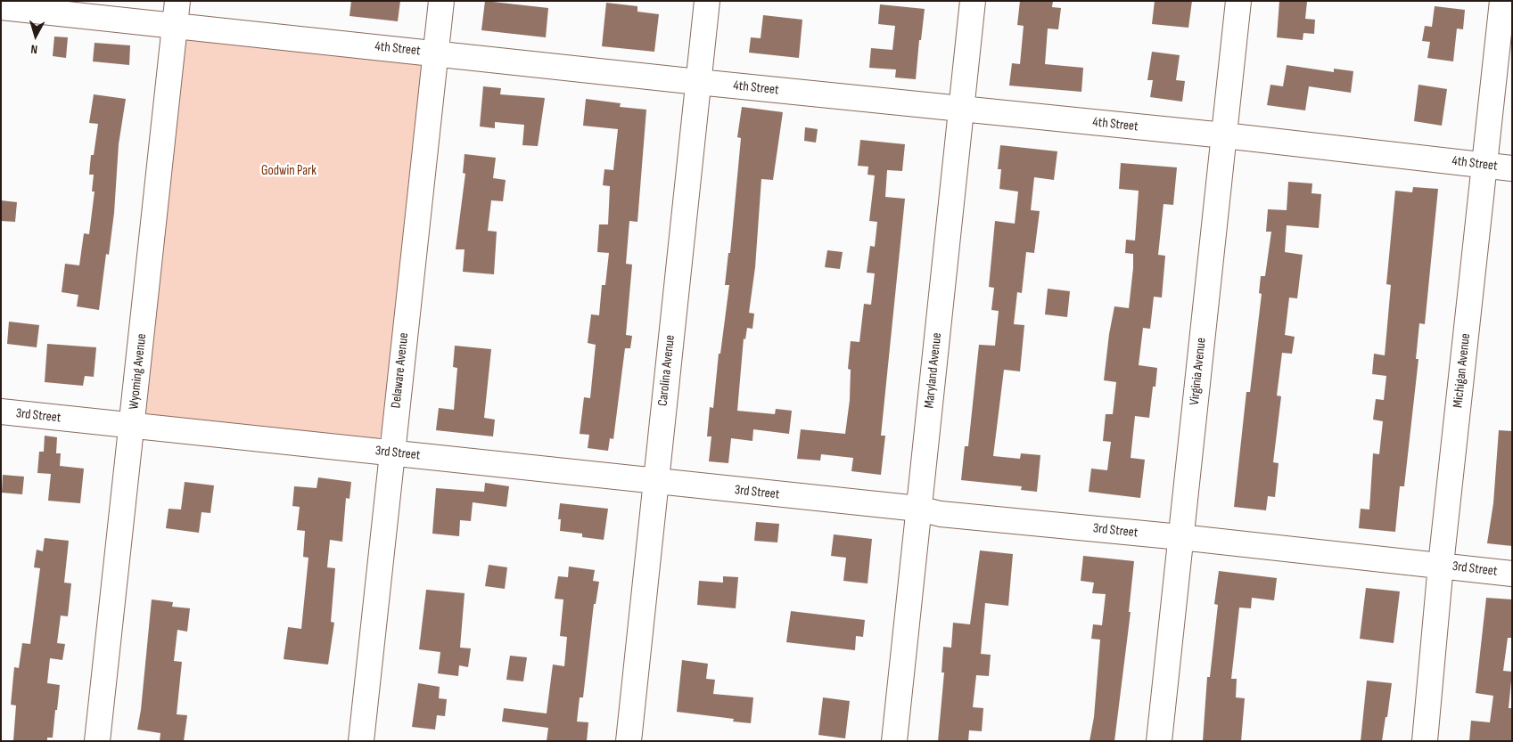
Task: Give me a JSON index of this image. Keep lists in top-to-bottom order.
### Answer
{
  "streets": {
    "street": [
      "4th Street",
      "Delaware Avenue",
      "Carolina Avenue",
      "Maryland Avenue",
      "Michigan Avenue",
      "Wyoming Avenue",
      "Virginia Avenue",
      "3rd Street"
    ]
  },
  "crossings": [
    ["4th Street", "Delaware Avenue"],
    ["4th Street", "Carolina Avenue"],
    ["4th Street", "Maryland Avenue"],
    ["4th Street", "Michigan Avenue"],
    ["4th Street", "Wyoming Avenue"],
    ["4th Street", "Virginia Avenue"],
    ["Delaware Avenue", "3rd Street"],
    ["Carolina Avenue", "3rd Street"],
    ["Maryland Avenue", "3rd Street"],
    ["Michigan Avenue", "3rd Street"],
    ["Wyoming Avenue", "3rd Street"],
    ["Virginia Avenue", "3rd Street"]
  ],
  "parks": ["Godwin Park"],
  "north": "bottom"
}
